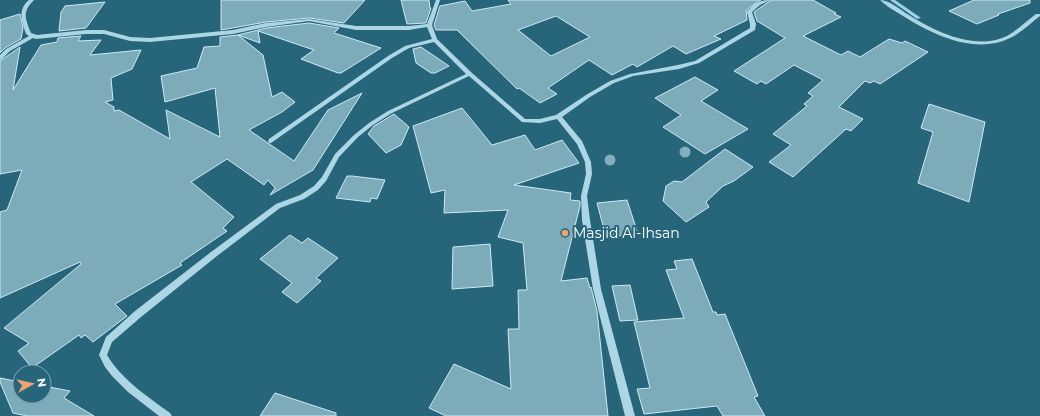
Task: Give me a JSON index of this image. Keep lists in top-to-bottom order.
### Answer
{
  "places": ["Masjid Al-Ihsan"],
  "north": "right"
}
